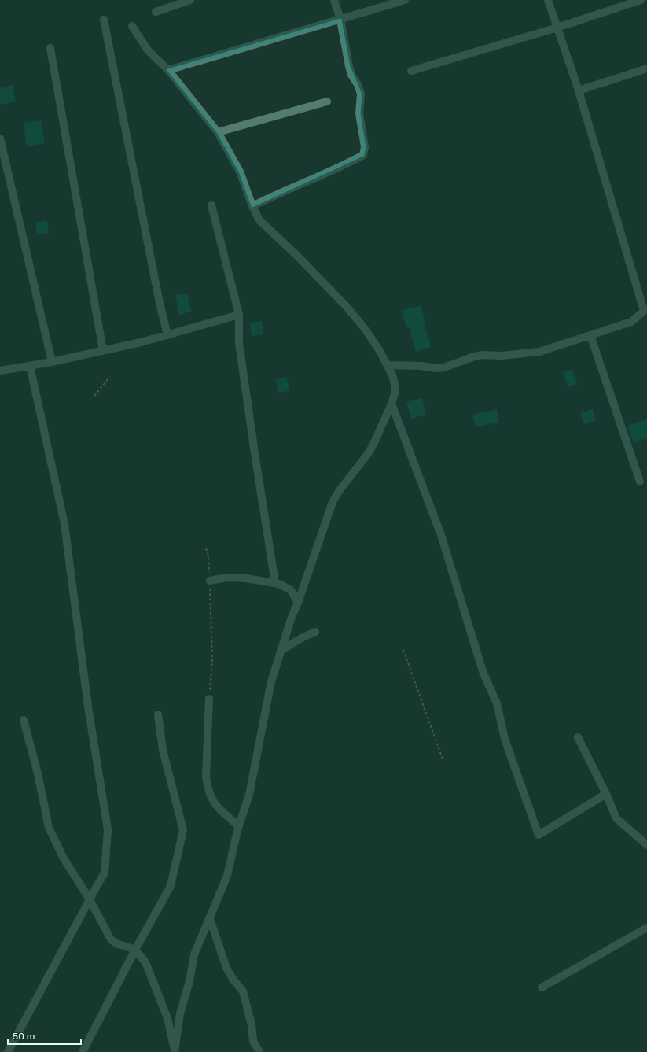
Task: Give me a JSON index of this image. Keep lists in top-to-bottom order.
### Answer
{
  "scale_bar": "50 m"
}
